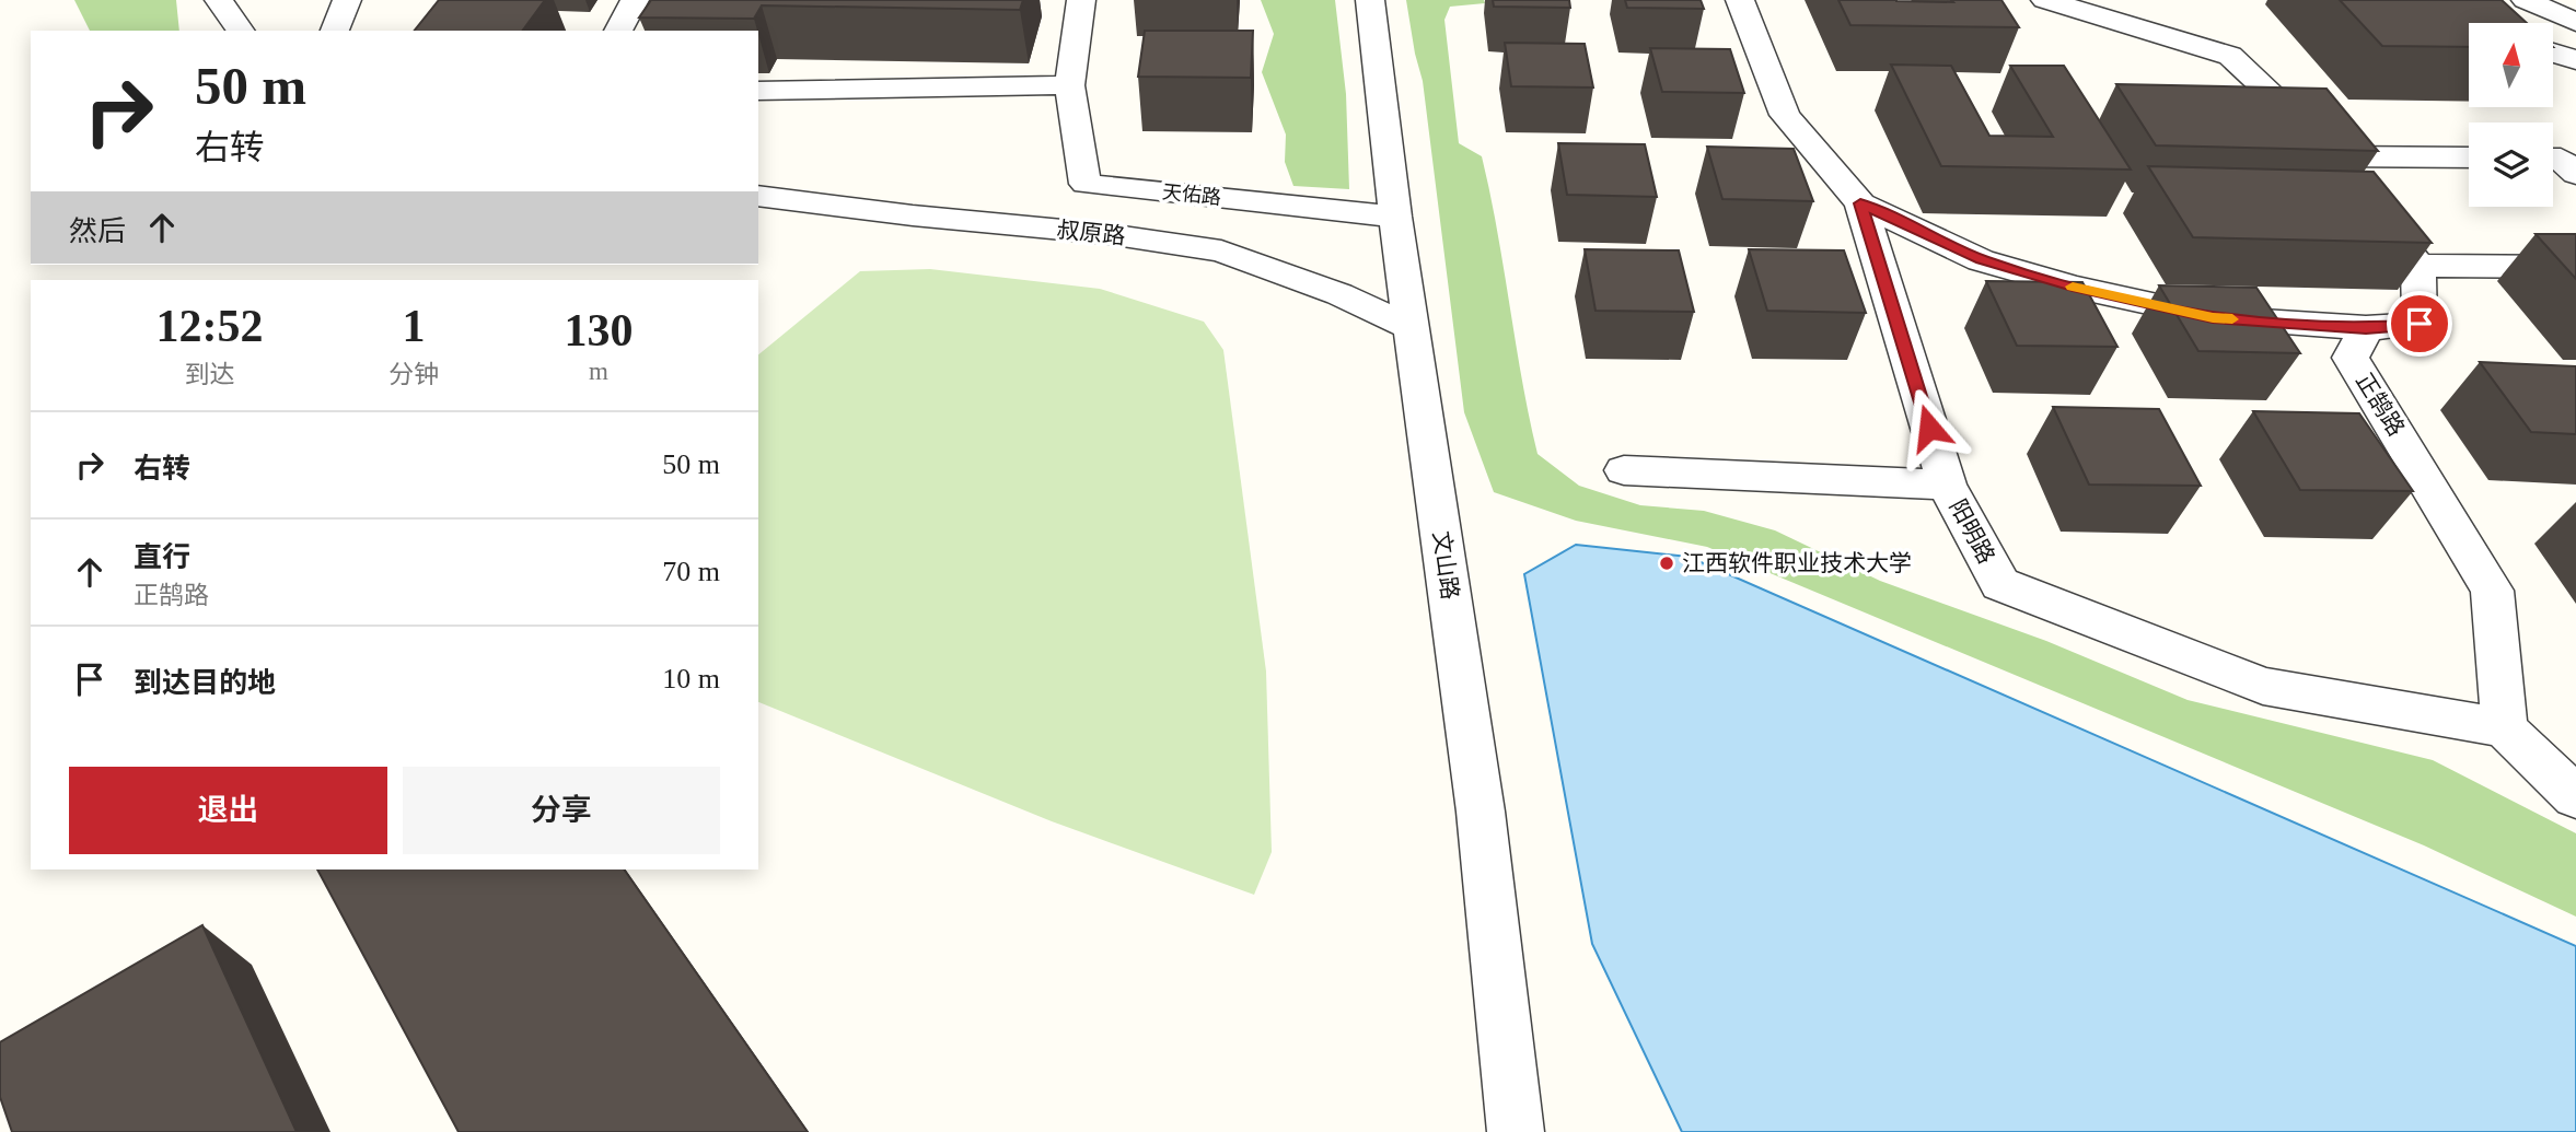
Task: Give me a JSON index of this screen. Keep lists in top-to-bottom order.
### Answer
{
  "streets": {
    "street": [
      "天佑路",
      "叔原路",
      "正鹄路",
      "阳明路",
      "文山路"
    ]
  },
  "crossings": [
    ["天佑路", "文山路"],
    ["叔原路", "文山路"],
    ["正鹄路", "阳明路"]
  ],
  "places": ["江西软件职业技术大学"],
  "north": "top",
  "page": {
    "turn": ["50 m", "右转"],
    "then": "然后",
    "eta": [
      "12:52",
      "到达",
      "1",
      "分钟",
      "130",
      "m"
    ],
    "list": [
      {
        "name": "右转",
        "value": "50 m"
      },
      {
        "name": "直行",
        "note": "正鹄路",
        "value": "70 m"
      },
      {
        "name": "到达目的地",
        "value": "10 m"
      }
    ],
    "buttons": ["退出", "分享"]
  }
}
